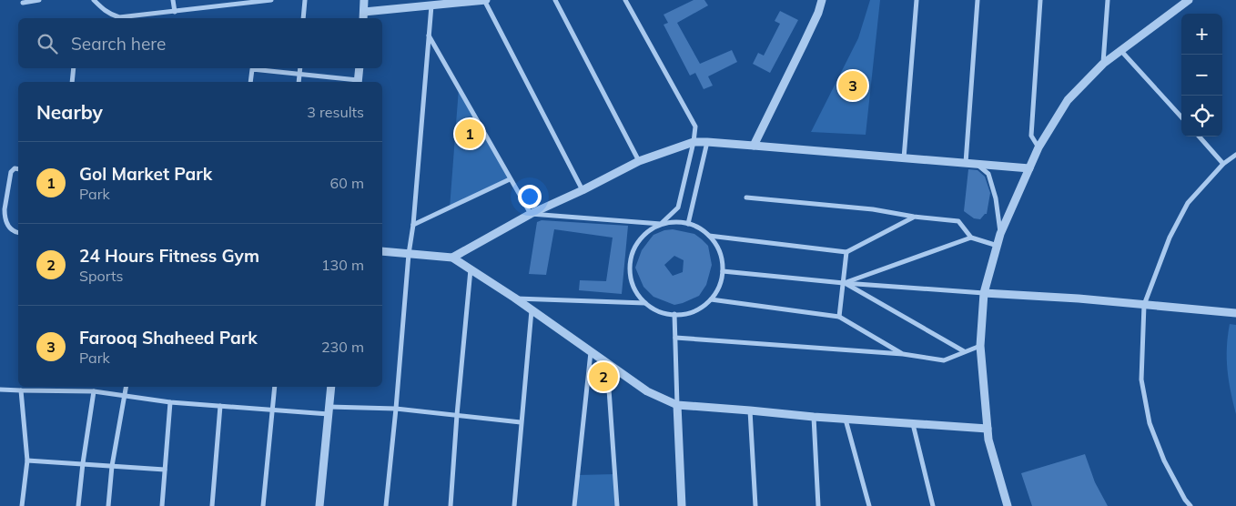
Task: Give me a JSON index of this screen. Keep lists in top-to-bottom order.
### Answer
{
  "page": {
    "map_buttons": ["+", "−"],
    "search": "Search here",
    "pins": ["3", "1", "2"],
    "heading": ["Nearby", "3 results"],
    "list": [
      {
        "mark": "1",
        "name": "Gol Market Park",
        "note": "Park",
        "value": "60 m"
      },
      {
        "mark": "2",
        "name": "24 Hours Fitness Gym",
        "note": "Sports",
        "value": "130 m"
      },
      {
        "mark": "3",
        "name": "Farooq Shaheed Park",
        "note": "Park",
        "value": "230 m"
      }
    ]
  }
}
